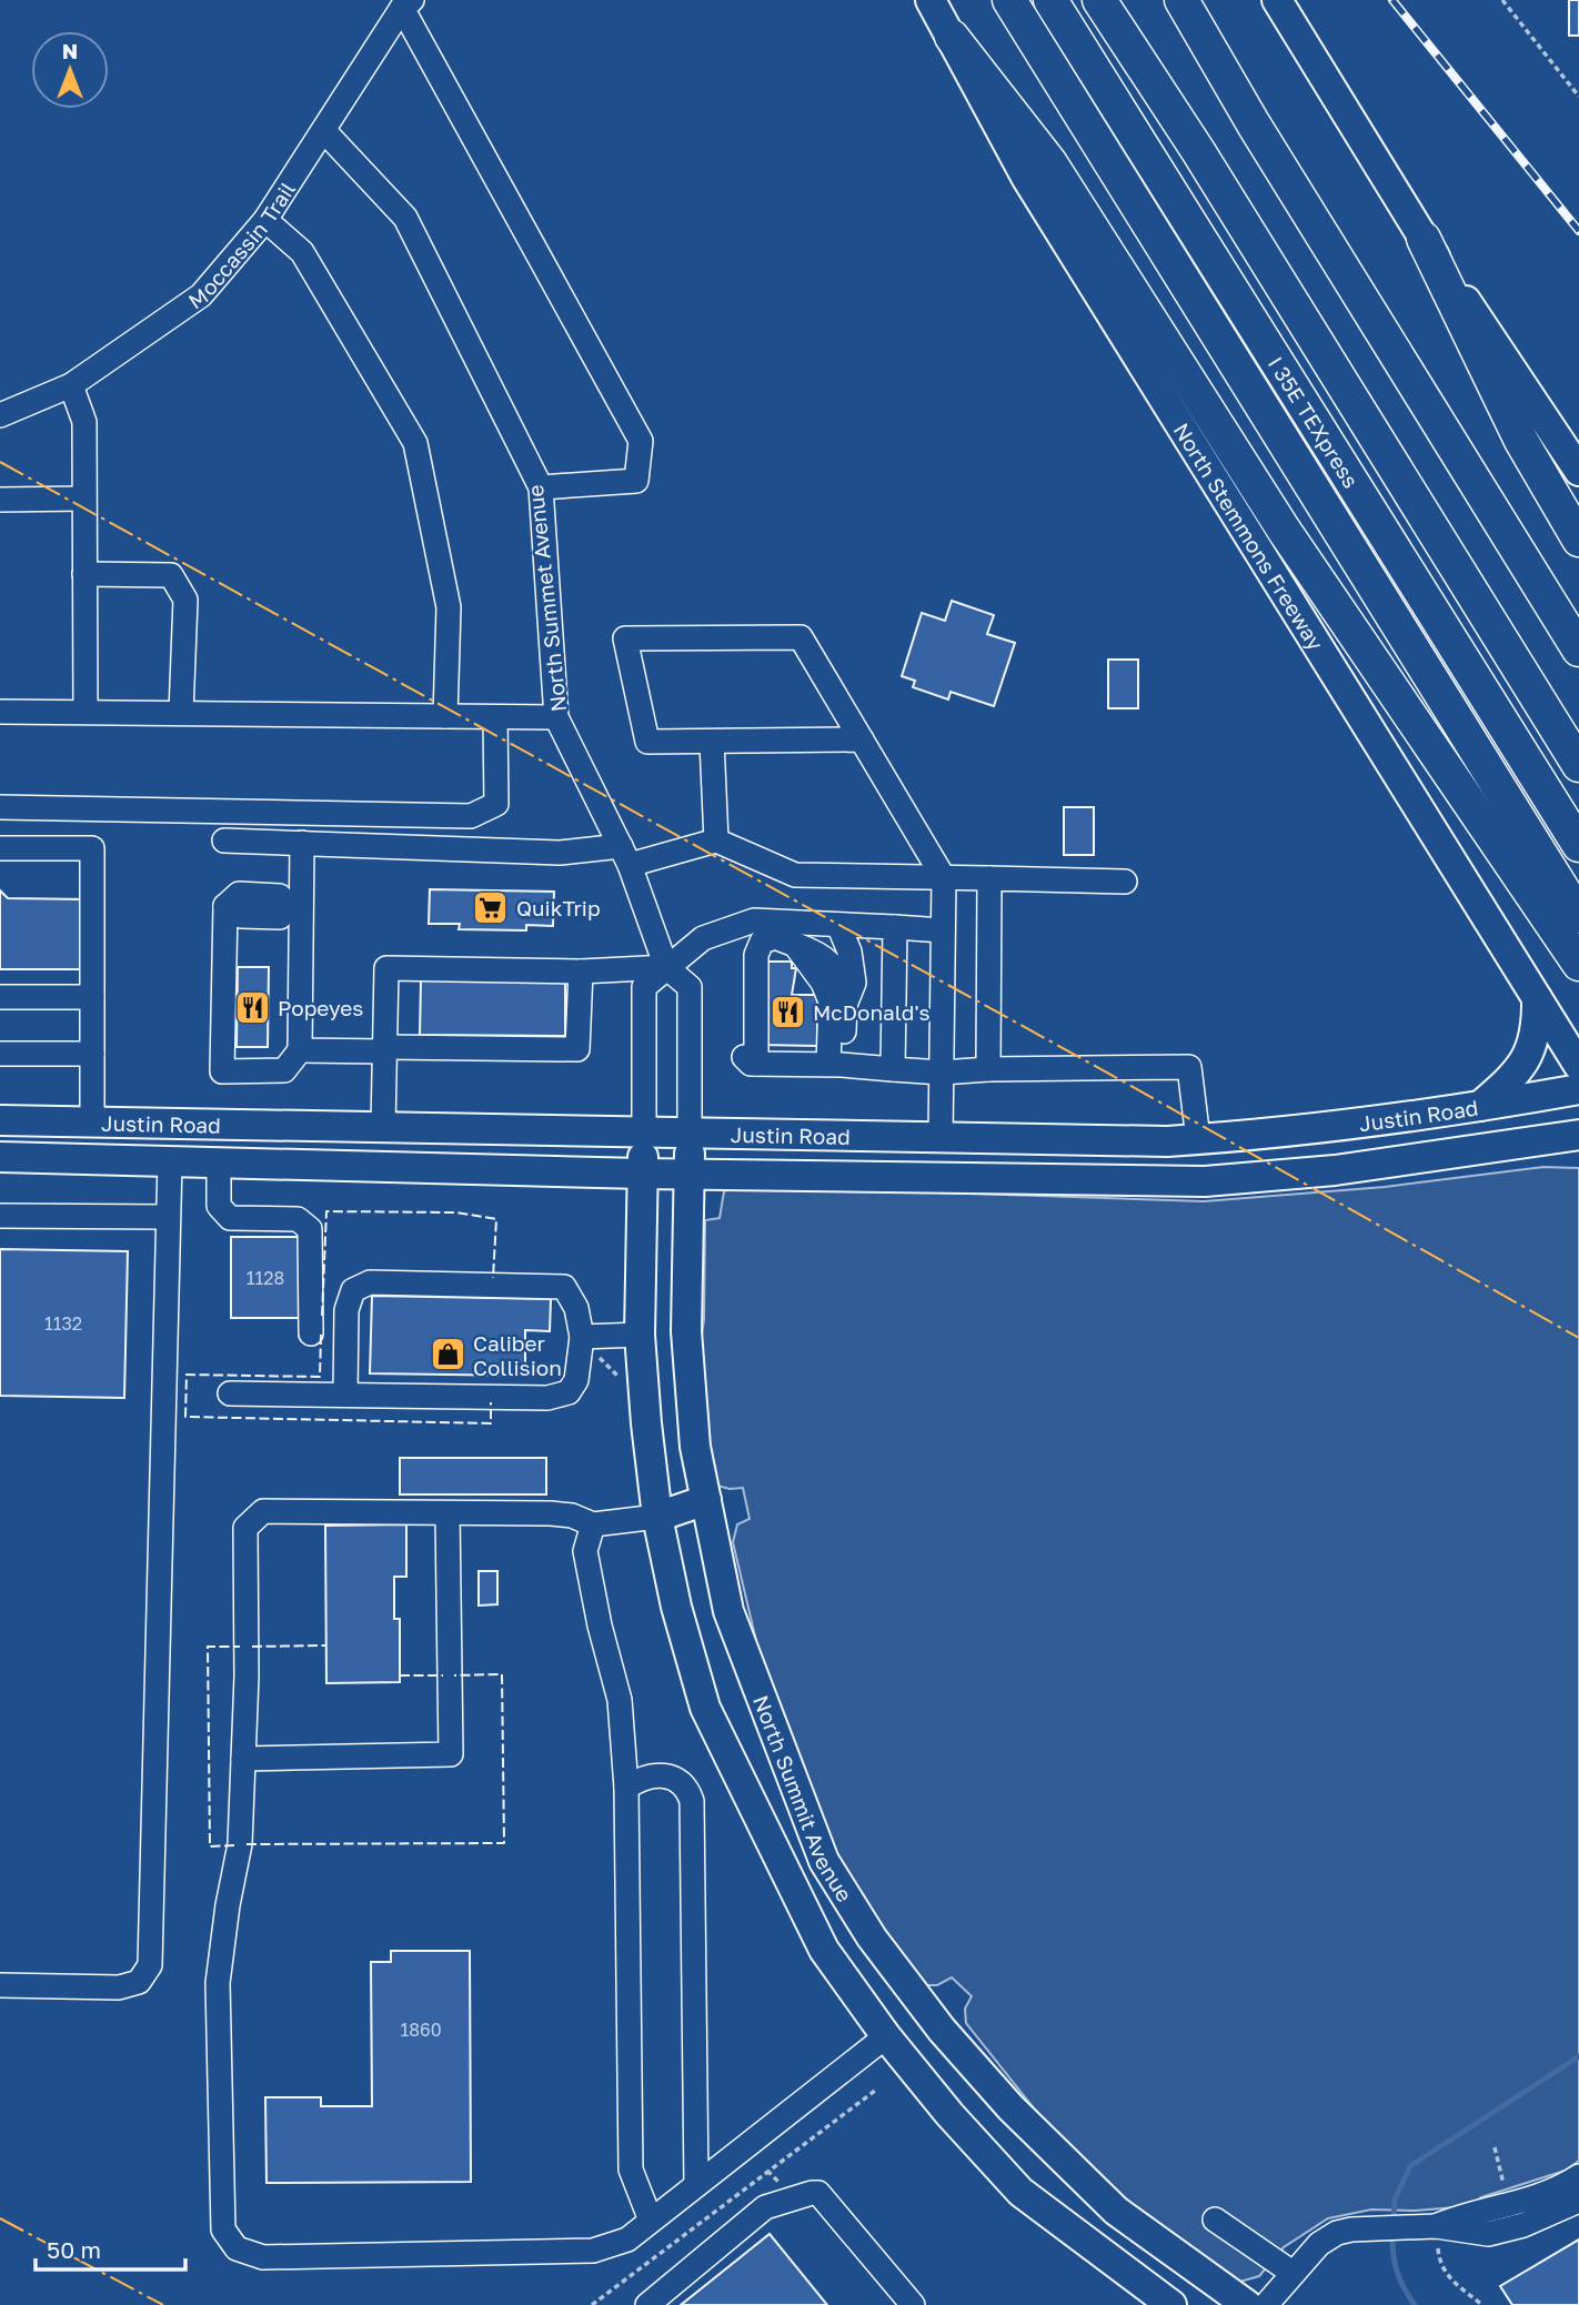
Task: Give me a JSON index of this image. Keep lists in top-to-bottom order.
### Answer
{
  "streets": {
    "highway": ["I 35E TEXpress"],
    "main road": ["North Stemmons Freeway", "Justin Road", "North Summit Avenue"],
    "street": ["Moccassin Trail", "North Summet Avenue"]
  },
  "crossings": [
    ["Moccassin Trail", "North Summet Avenue"],
    ["North Summet Avenue", "Justin Road"],
    ["North Summet Avenue", "North Summit Avenue"],
    ["Justin Road", "North Summit Avenue"]
  ],
  "places": {
    "supermarket": ["QuikTrip"],
    "restaurant": ["Popeyes", "McDonald's"],
    "shop": ["Caliber Collision"]
  },
  "house_numbers": ["1128", "1132", "1860"],
  "scale_bar": "50 m",
  "north": "top"
}
